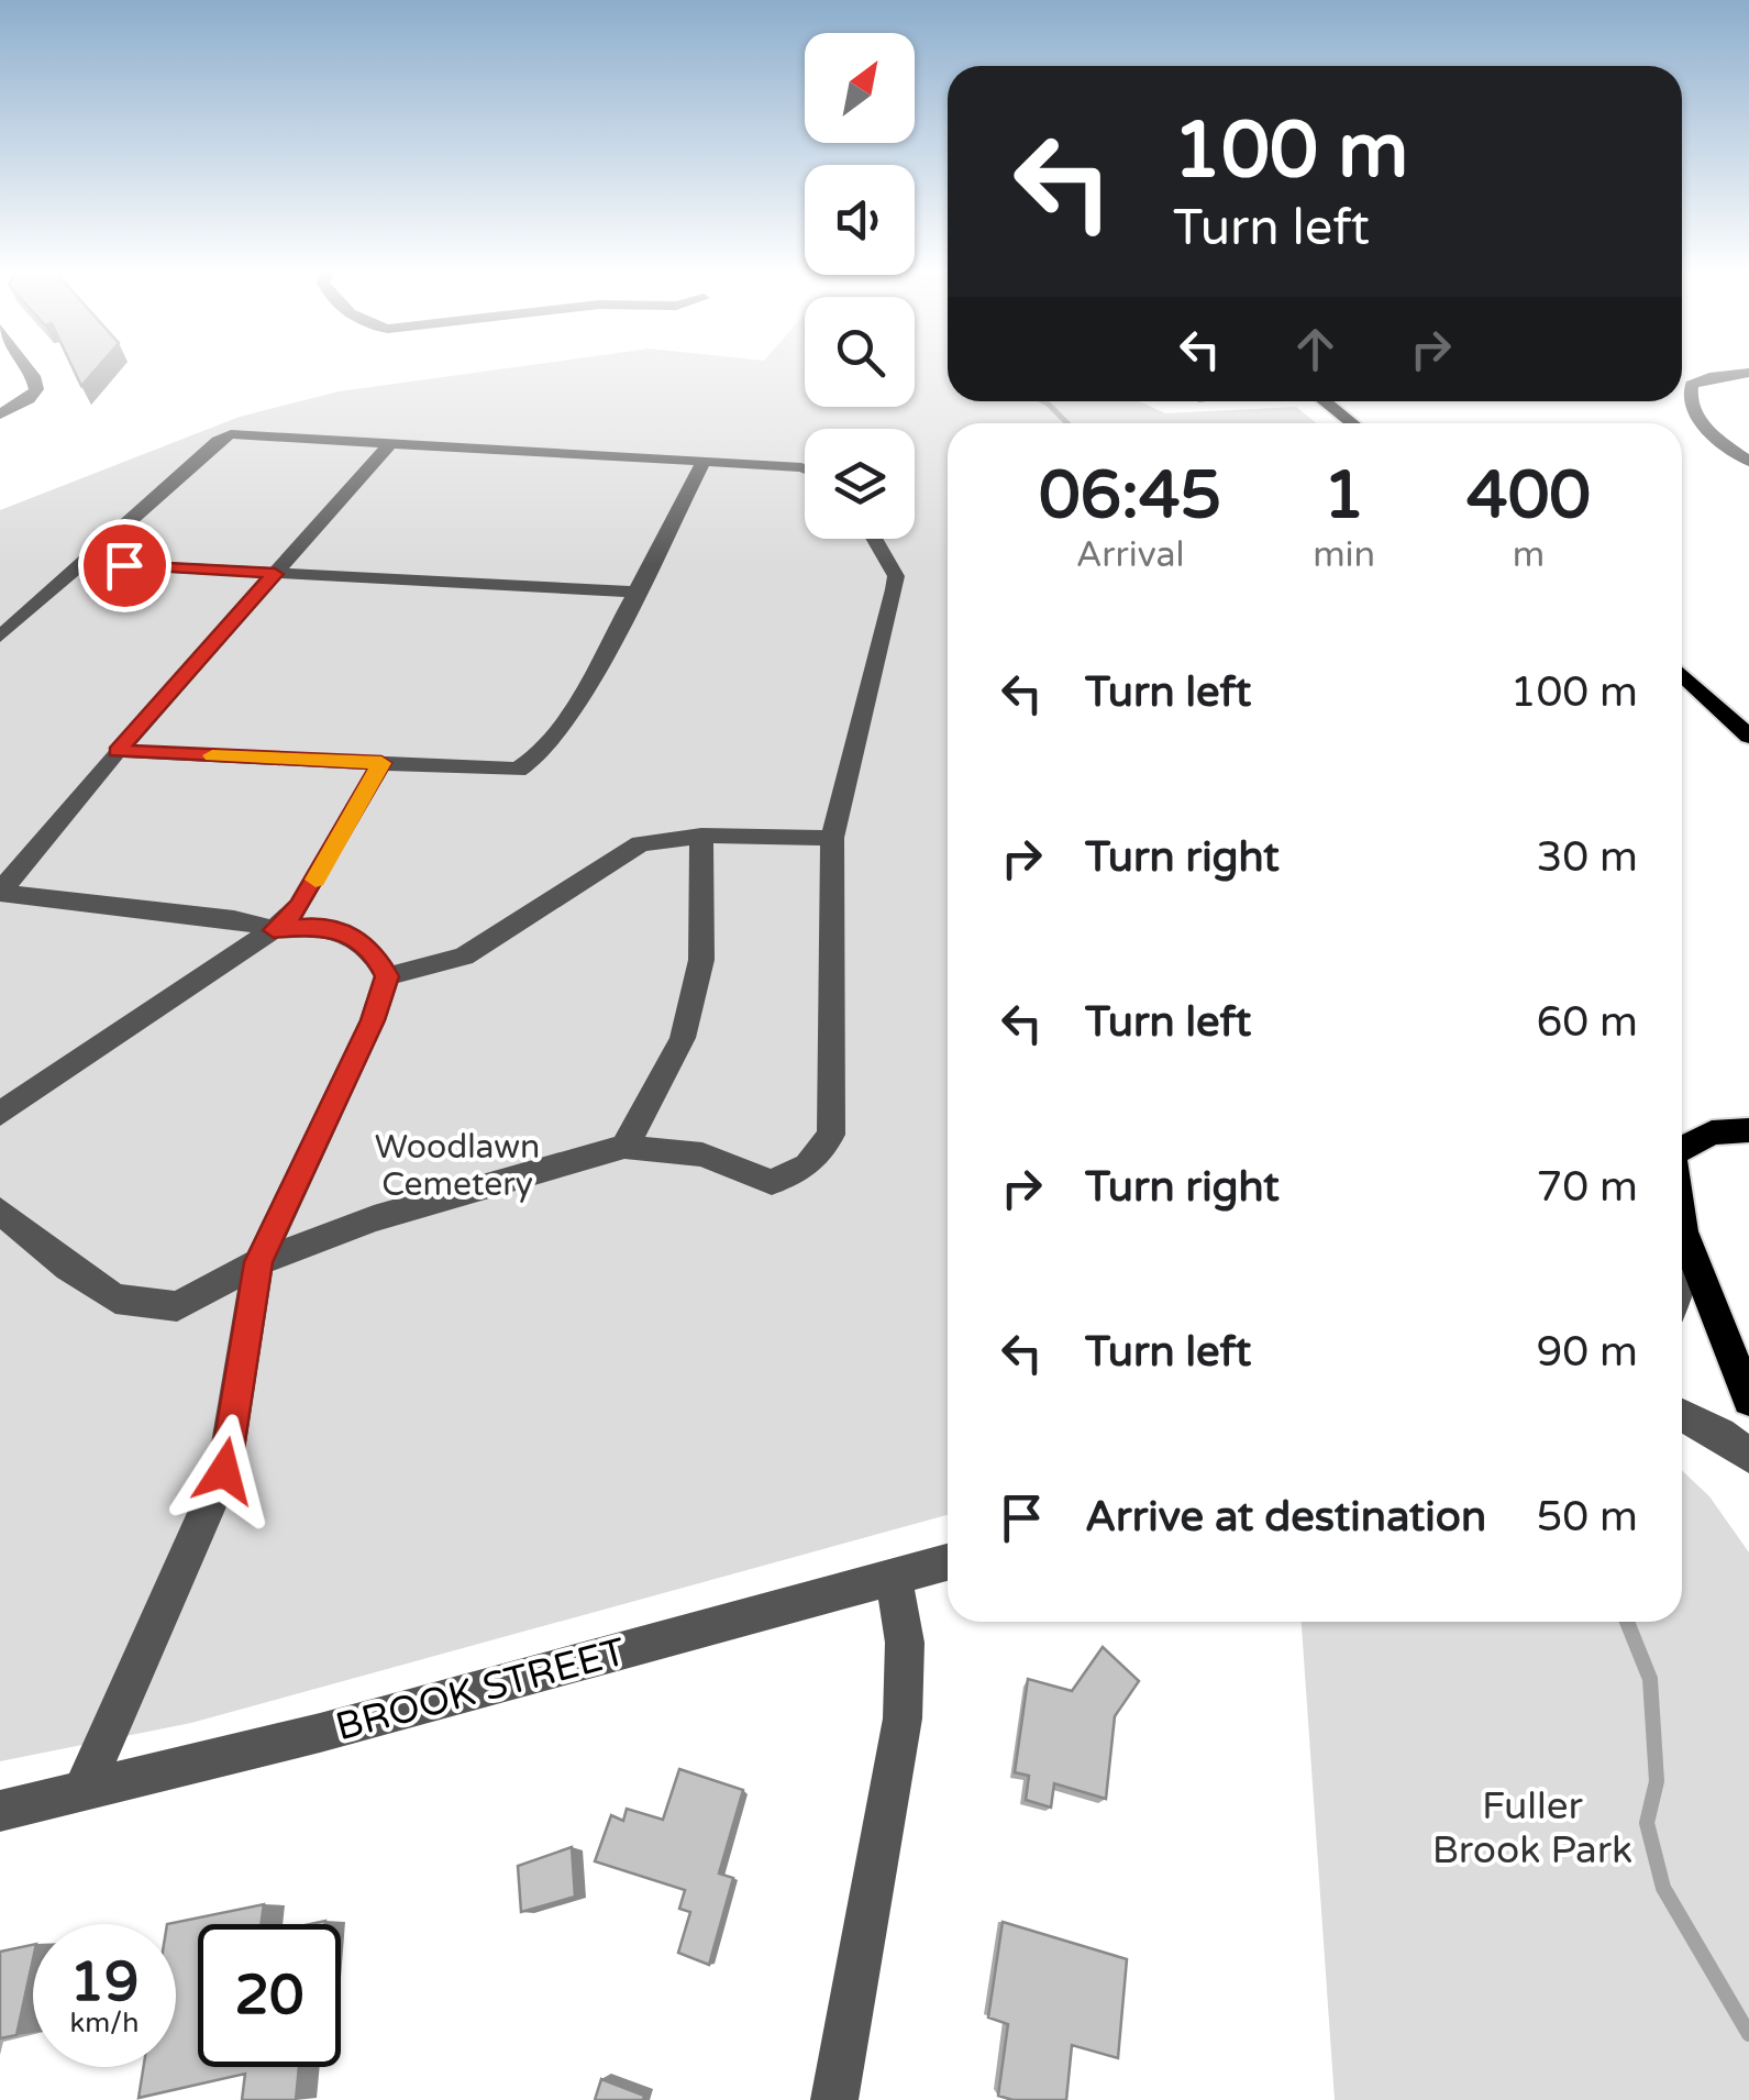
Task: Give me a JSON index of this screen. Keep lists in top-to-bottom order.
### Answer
{
  "streets": {
    "street": ["BROOK STREET"]
  },
  "parks": ["Woodlawn Cemetery", "Fuller Brook Park"],
  "north": "top right",
  "page": {
    "turn": ["100 m", "Turn left"],
    "eta": [
      "06:45",
      "Arrival",
      "1",
      "min",
      "400",
      "m"
    ],
    "list": [
      {
        "name": "Turn left",
        "value": "100 m"
      },
      {
        "name": "Turn right",
        "value": "30 m"
      },
      {
        "name": "Turn left",
        "value": "60 m"
      },
      {
        "name": "Turn right",
        "value": "70 m"
      },
      {
        "name": "Turn left",
        "value": "90 m"
      },
      {
        "name": "Arrive at destination",
        "value": "50 m"
      }
    ],
    "speed": "19 km/h",
    "limit": "20"
  }
}
